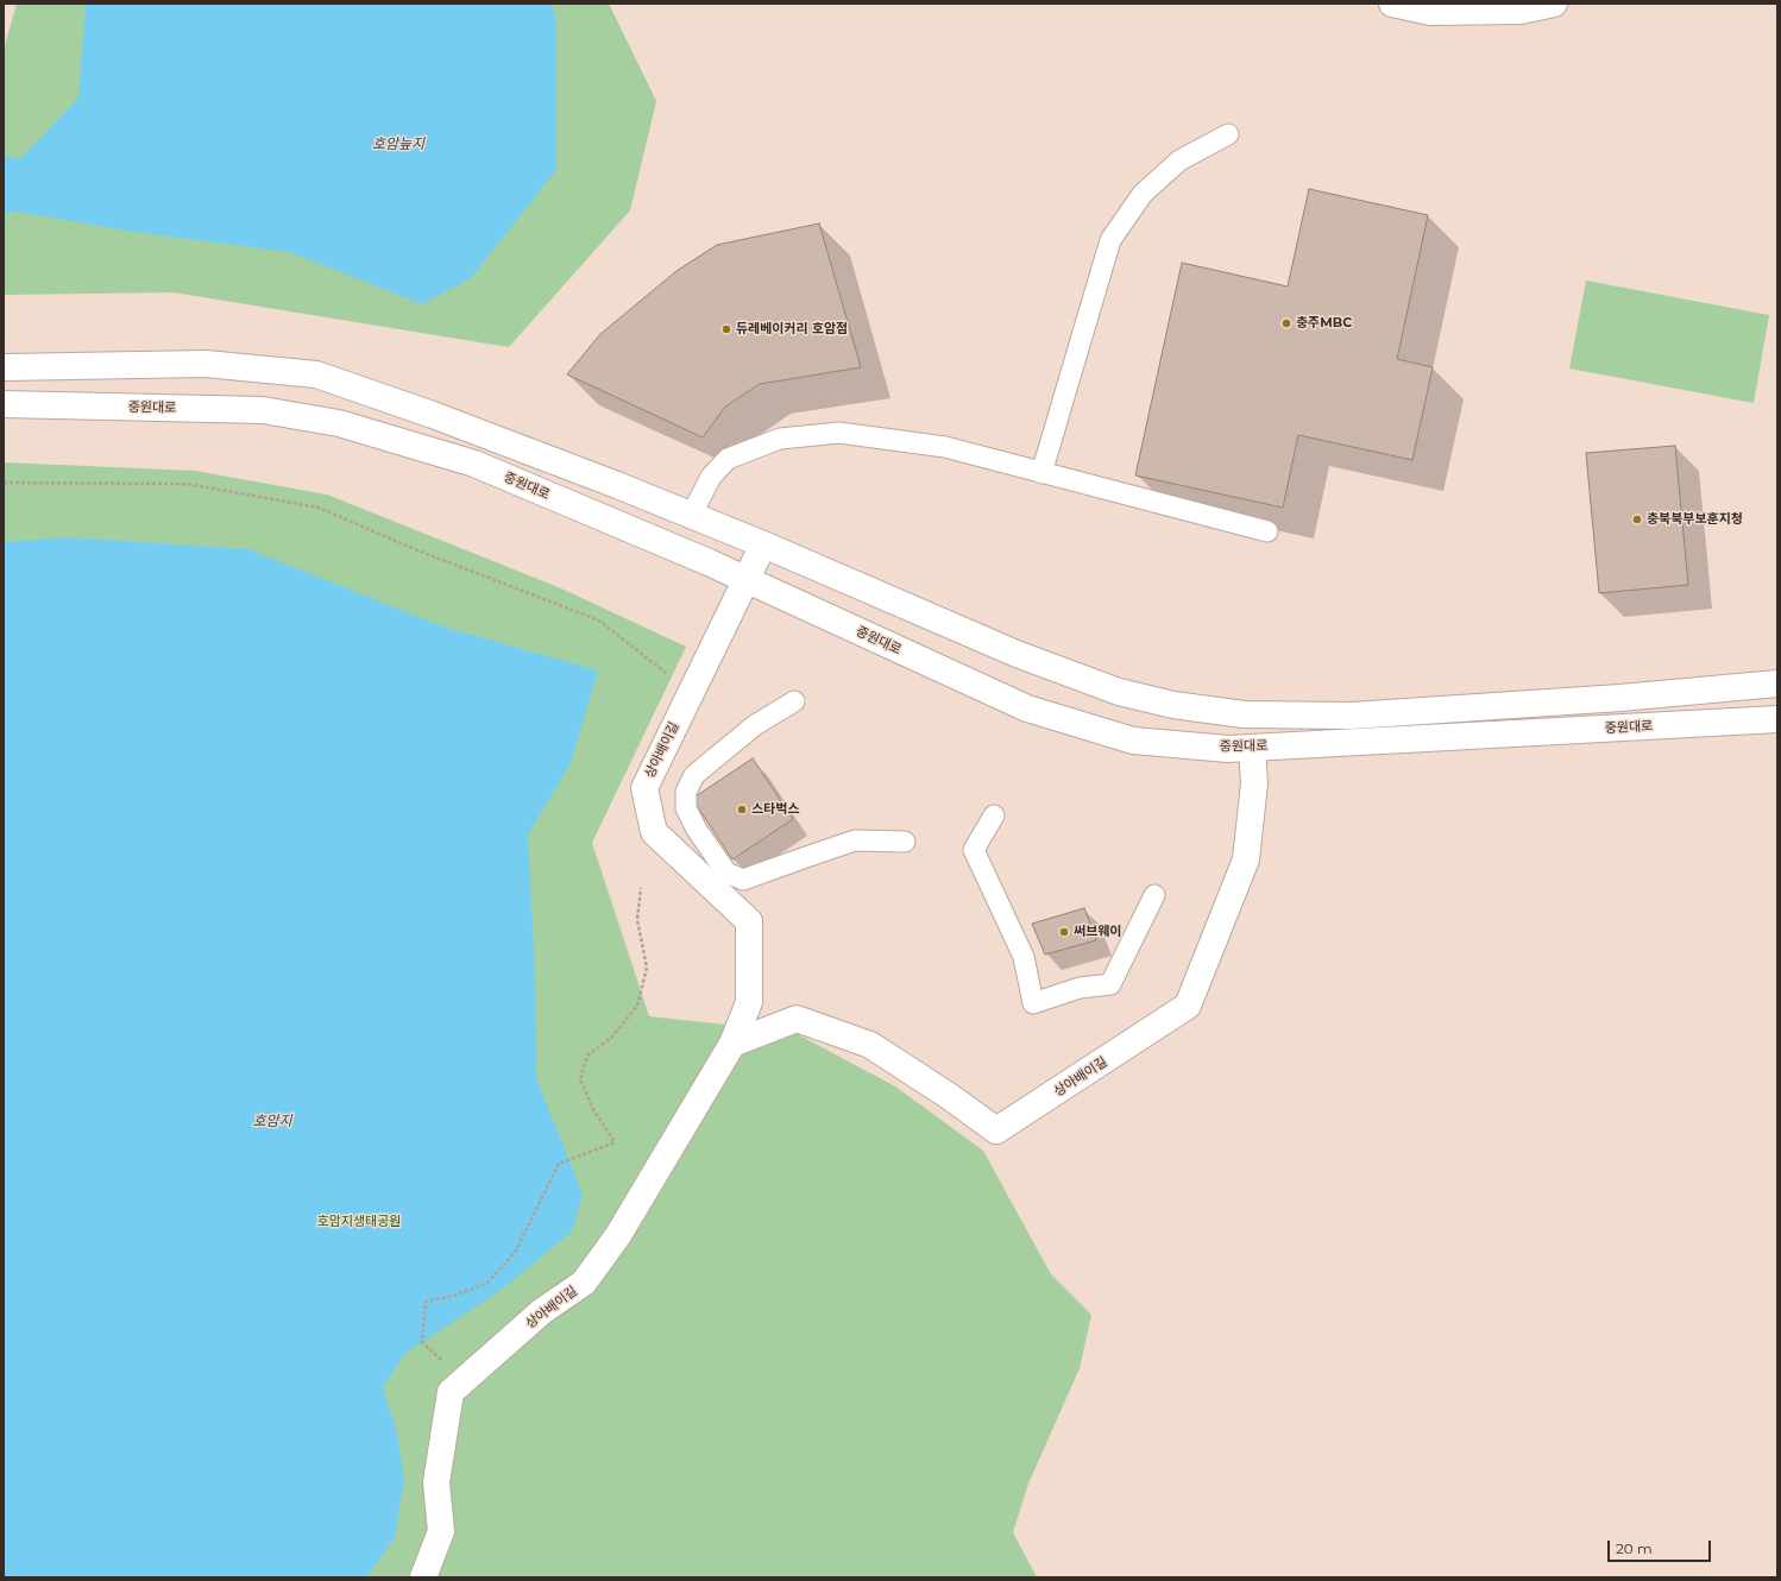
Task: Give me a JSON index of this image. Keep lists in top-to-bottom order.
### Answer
{
  "streets": {
    "main road": ["중원대로", "상아배이길"]
  },
  "crossings": [
    ["중원대로", "상아배이길"]
  ],
  "water": ["호암늪지", "호암지"],
  "parks": ["호암지생태공원"],
  "places": [
    "충주MBC",
    "듀레베이커리 호암점",
    "충북북부보훈지청",
    "스타벅스",
    "써브웨이"
  ],
  "scale_bar": "20 m"
}
